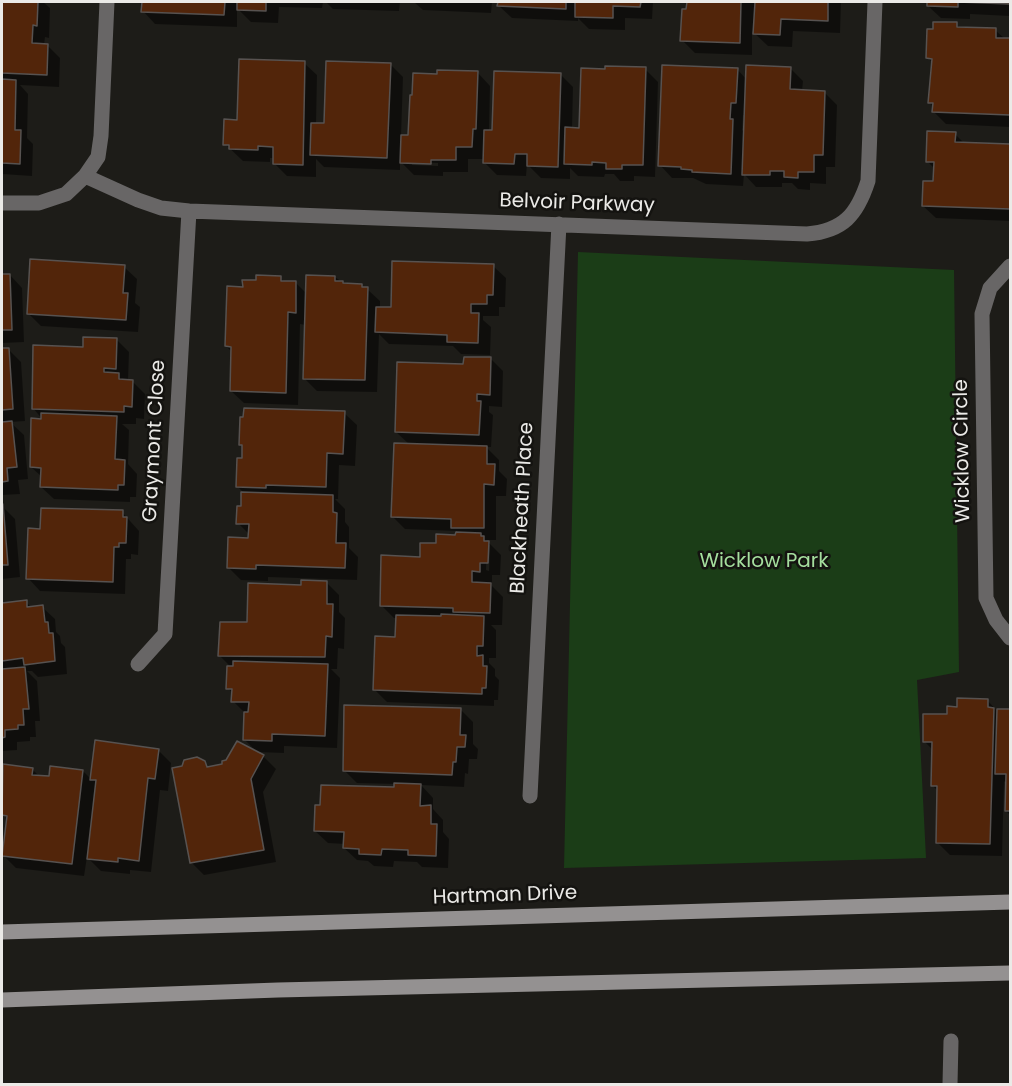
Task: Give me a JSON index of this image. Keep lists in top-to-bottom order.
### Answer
{
  "streets": {
    "main road": ["Hartman Drive"],
    "street": [
      "Belvoir Parkway",
      "Graymont Close",
      "Wicklow Circle",
      "Blackheath Place"
    ]
  },
  "crossings": [
    ["Belvoir Parkway", "Graymont Close"],
    ["Belvoir Parkway", "Blackheath Place"]
  ],
  "parks": ["Wicklow Park"]
}
